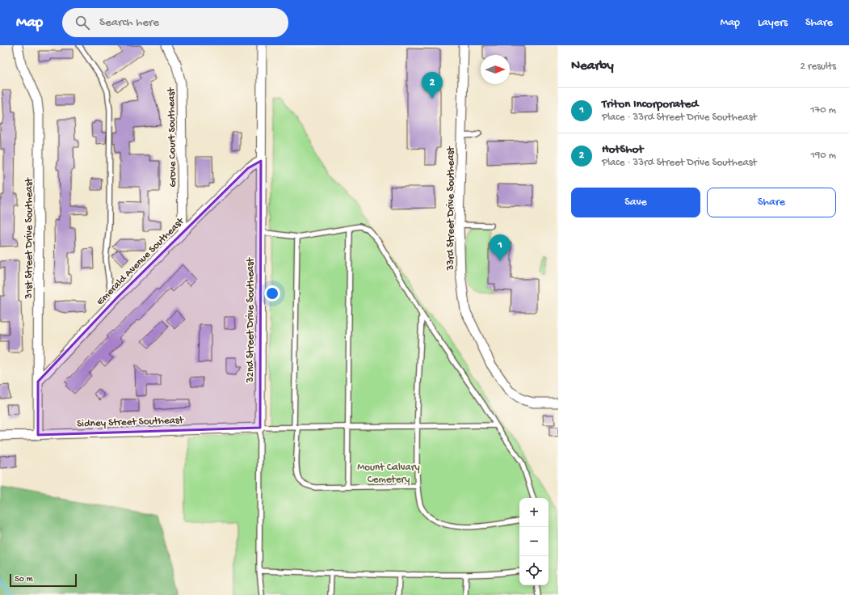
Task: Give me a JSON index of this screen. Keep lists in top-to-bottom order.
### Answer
{
  "streets": {
    "street": [
      "Grove Court Southeast",
      "33rd Street Drive Southeast",
      "31st Street Drive Southeast",
      "Emerald Avenue Southeast",
      "32nd Street Drive Southeast",
      "Sidney Street Southeast"
    ]
  },
  "crossings": [
    ["Grove Court Southeast", "Emerald Avenue Southeast"],
    ["31st Street Drive Southeast", "Emerald Avenue Southeast"],
    ["31st Street Drive Southeast", "Sidney Street Southeast"],
    ["Emerald Avenue Southeast", "32nd Street Drive Southeast"],
    ["32nd Street Drive Southeast", "Sidney Street Southeast"]
  ],
  "parks": ["Mount Calvary Cemetery"],
  "scale_bar": "50 m",
  "north": "right",
  "page": {
    "header": "Map",
    "search": "Search here",
    "nav": ["Map", "Layers", "Share"],
    "heading": ["Nearby", "2 results"],
    "pins": ["2", "1"],
    "list": [
      {
        "mark": "1",
        "name": "Triton Incorporated",
        "note": "Place · 33rd Street Drive Southeast",
        "value": "170 m"
      },
      {
        "mark": "2",
        "name": "HotShot",
        "note": "Place · 33rd Street Drive Southeast",
        "value": "190 m"
      }
    ],
    "buttons": ["Save", "Share"],
    "map_buttons": ["+", "−"],
    "scale": "50 m"
  }
}
